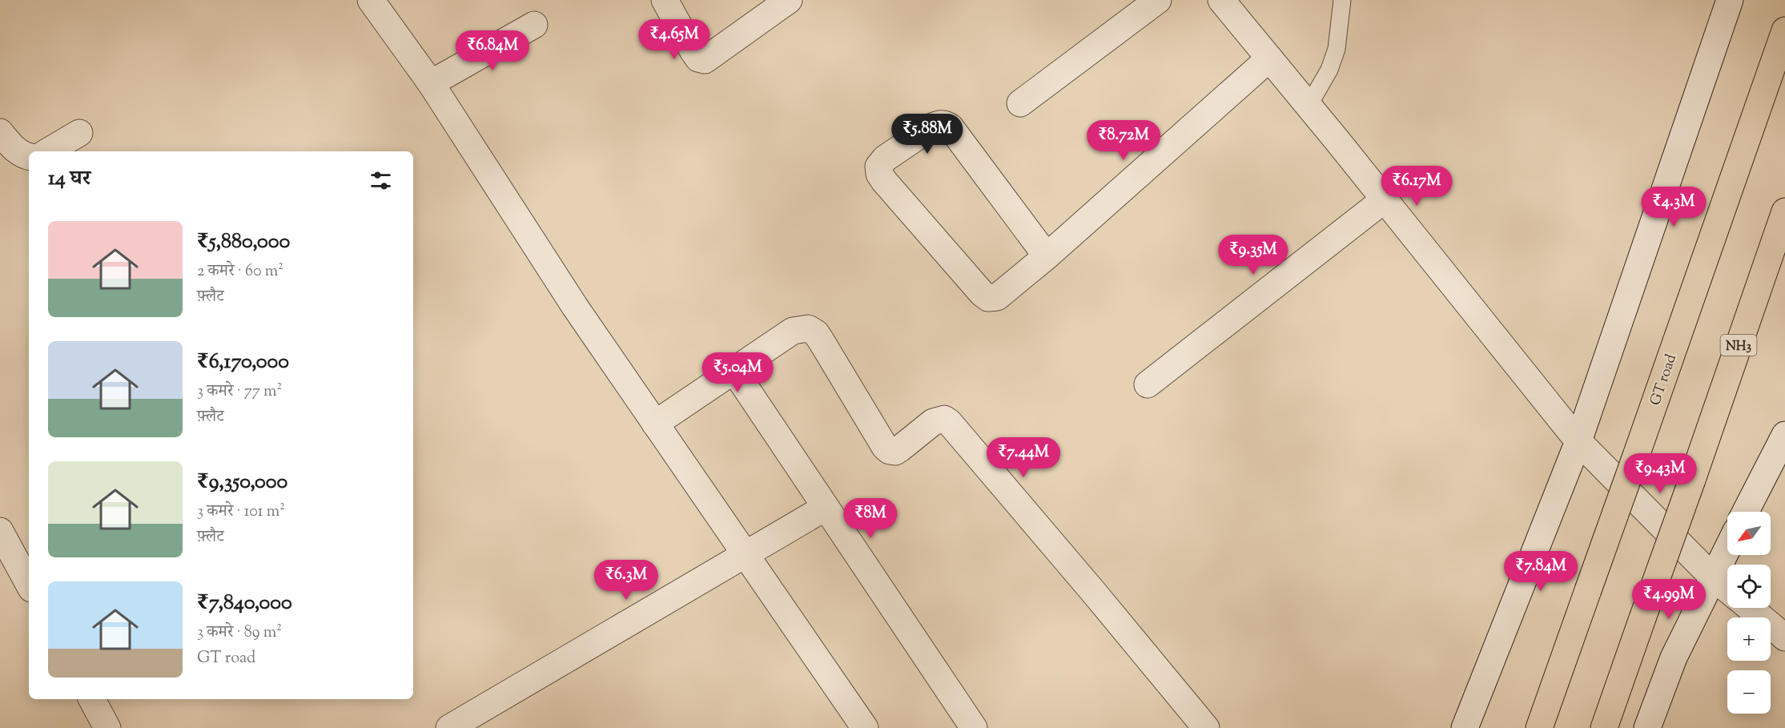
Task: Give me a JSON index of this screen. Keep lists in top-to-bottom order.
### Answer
{
  "streets": {
    "highway": ["NH3", "GT road"]
  },
  "north": "bottom left",
  "page": {
    "price": [
      "₹4.65M",
      "₹6.84M",
      "₹5.88M",
      "₹8.72M",
      "₹6.17M",
      "₹4.3M",
      "₹9.35M",
      "₹5.04M",
      "₹7.44M",
      "₹9.43M",
      "₹8M",
      "₹7.84M",
      "₹6.3M",
      "₹4.99M"
    ],
    "heading": "14 घर",
    "list": [
      {
        "name": "₹5,880,000",
        "note": "2 कमरे · 60 m² · फ़्लैट"
      },
      {
        "name": "₹6,170,000",
        "note": "3 कमरे · 77 m² · फ़्लैट"
      },
      {
        "name": "₹9,350,000",
        "note": "3 कमरे · 101 m² · फ़्लैट"
      },
      {
        "name": "₹7,840,000",
        "note": "3 कमरे · 89 m² · GT road"
      }
    ],
    "map_buttons": ["+", "−"]
  }
}
